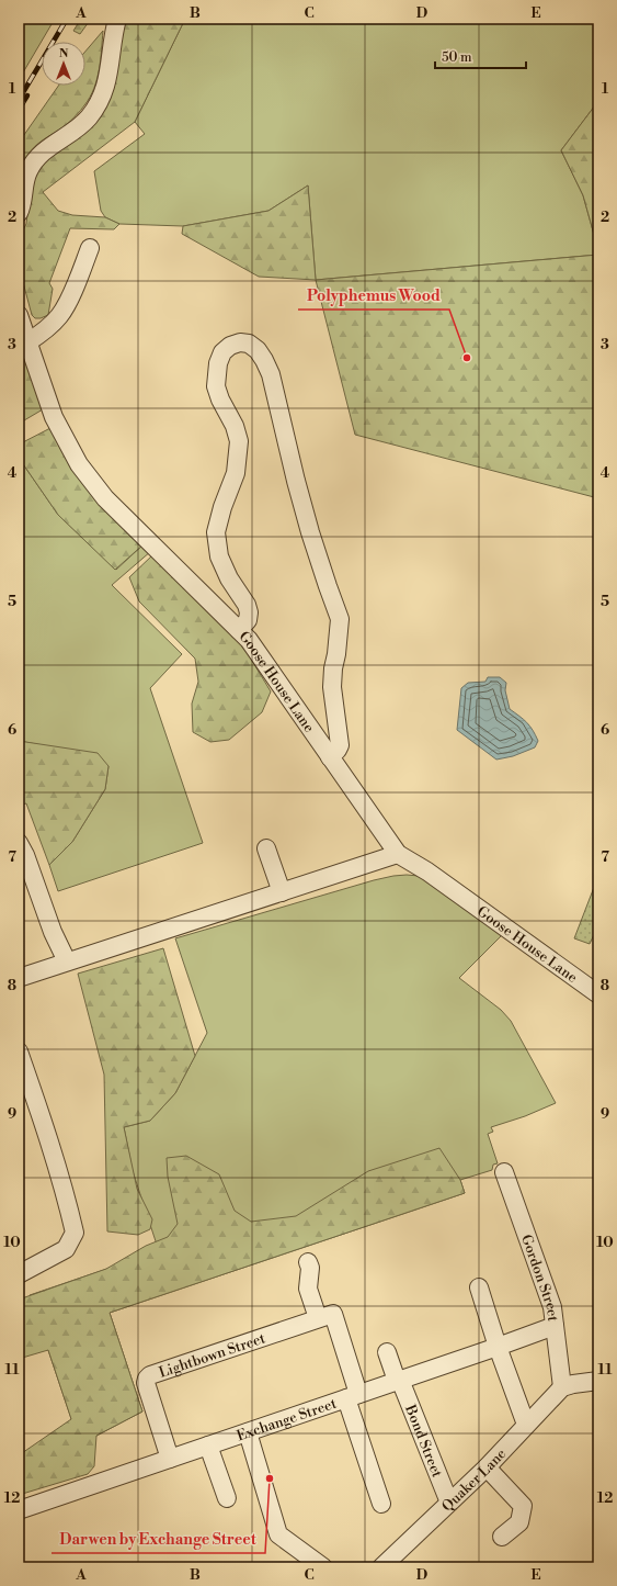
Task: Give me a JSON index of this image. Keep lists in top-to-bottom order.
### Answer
{
  "streets": {
    "street": [
      "Goose House Lane",
      "Gordon Street",
      "Lightbown Street",
      "Exchange Street",
      "Bond Street",
      "Quaker Lane"
    ]
  },
  "crossings": [
    ["Gordon Street", "Exchange Street"],
    ["Gordon Street", "Quaker Lane"],
    ["Lightbown Street", "Exchange Street"],
    ["Exchange Street", "Bond Street"],
    ["Bond Street", "Quaker Lane"]
  ],
  "places": ["Polyphemus Wood", "Darwen by Exchange Street"],
  "scale_bar": "50 m",
  "north": "top",
  "grid": {
    "columns": [
      "A",
      "B",
      "C",
      "D",
      "E"
    ],
    "rows": [
      "1",
      "2",
      "3",
      "4",
      "5",
      "6",
      "7",
      "8",
      "9",
      "10",
      "11",
      "12"
    ]
  }
}
